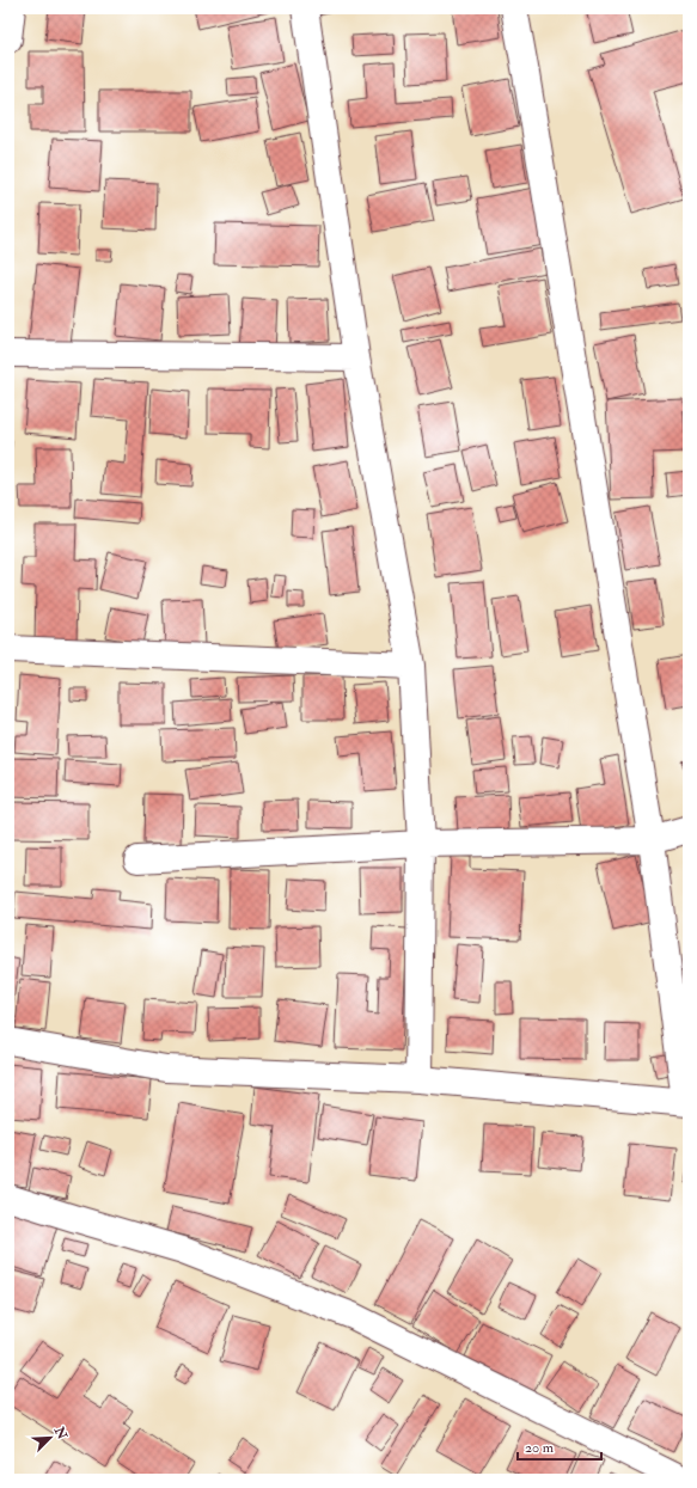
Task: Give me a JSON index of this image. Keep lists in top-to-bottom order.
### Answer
{
  "scale_bar": "20 m",
  "north": "top right"
}
